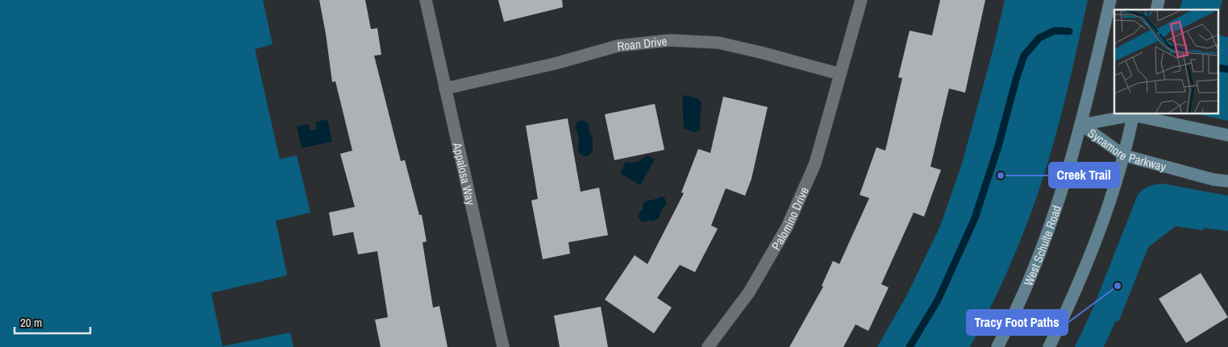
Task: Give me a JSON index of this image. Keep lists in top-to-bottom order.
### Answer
{
  "streets": {
    "main road": ["Sycamore Parkway", "West Schulte Road"],
    "street": ["Roan Drive", "Appalosa Way", "Palomino Drive"]
  },
  "crossings": [
    ["Roan Drive", "Appalosa Way"],
    ["Roan Drive", "Palomino Drive"],
    ["Sycamore Parkway", "West Schulte Road"]
  ],
  "places": ["Creek Trail", "Tracy Foot Paths"],
  "scale_bar": "20 m"
}
